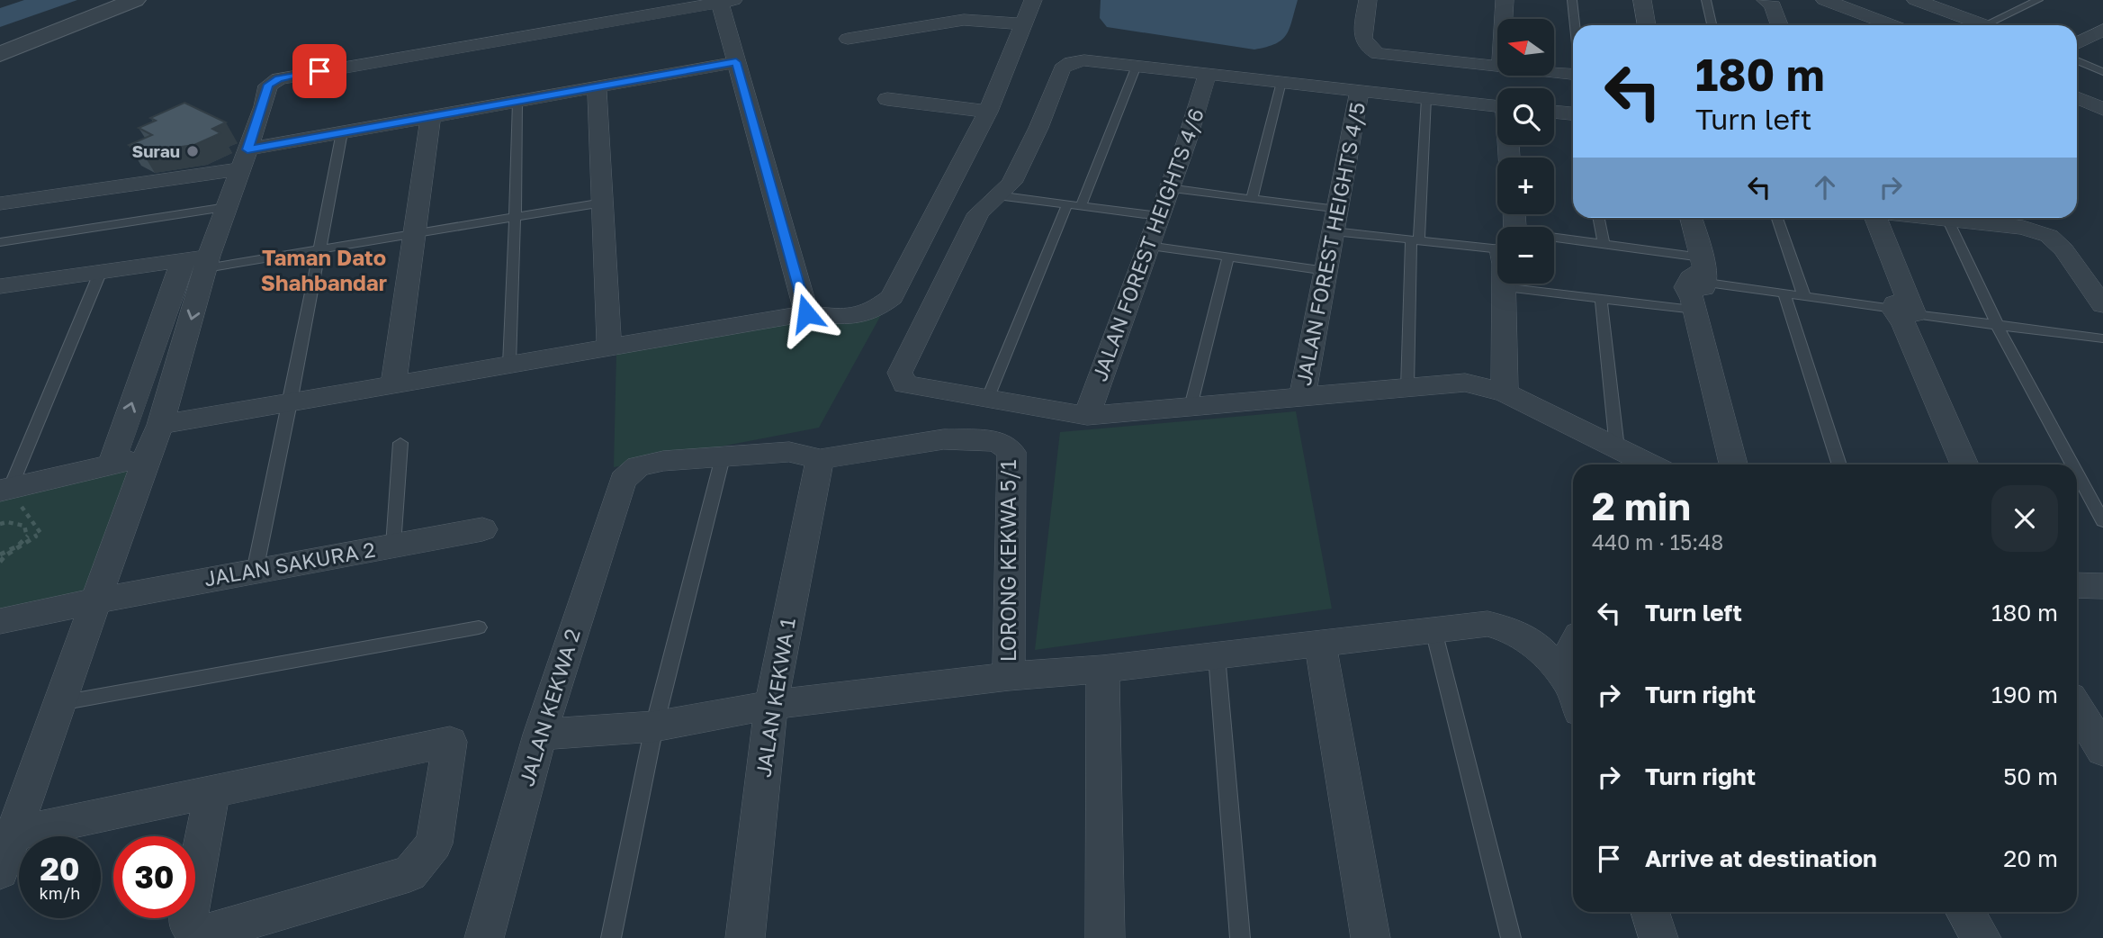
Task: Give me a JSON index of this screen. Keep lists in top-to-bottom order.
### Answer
{
  "streets": {
    "street": [
      "JALAN FOREST HEIGHTS 4/5",
      "JALAN FOREST HEIGHTS 4/6",
      "LORONG KEKWA 5/1",
      "JALAN SAKURA 2",
      "JALAN KEKWA 1",
      "JALAN KEKWA 2"
    ]
  },
  "crossings": [
    ["LORONG KEKWA 5/1", "JALAN KEKWA 1"]
  ],
  "districts": ["Taman Dato Shahbandar"],
  "places": ["Surau"],
  "north": "left",
  "page": {
    "map_buttons": ["+", "−"],
    "turn": ["180 m", "Turn left"],
    "heading": ["2 min", "440 m · 15:48"],
    "list": [
      {
        "name": "Turn left",
        "value": "180 m"
      },
      {
        "name": "Turn right",
        "value": "190 m"
      },
      {
        "name": "Turn right",
        "value": "50 m"
      },
      {
        "name": "Arrive at destination",
        "value": "20 m"
      }
    ],
    "speed": "20 km/h",
    "limit": "30"
  }
}
